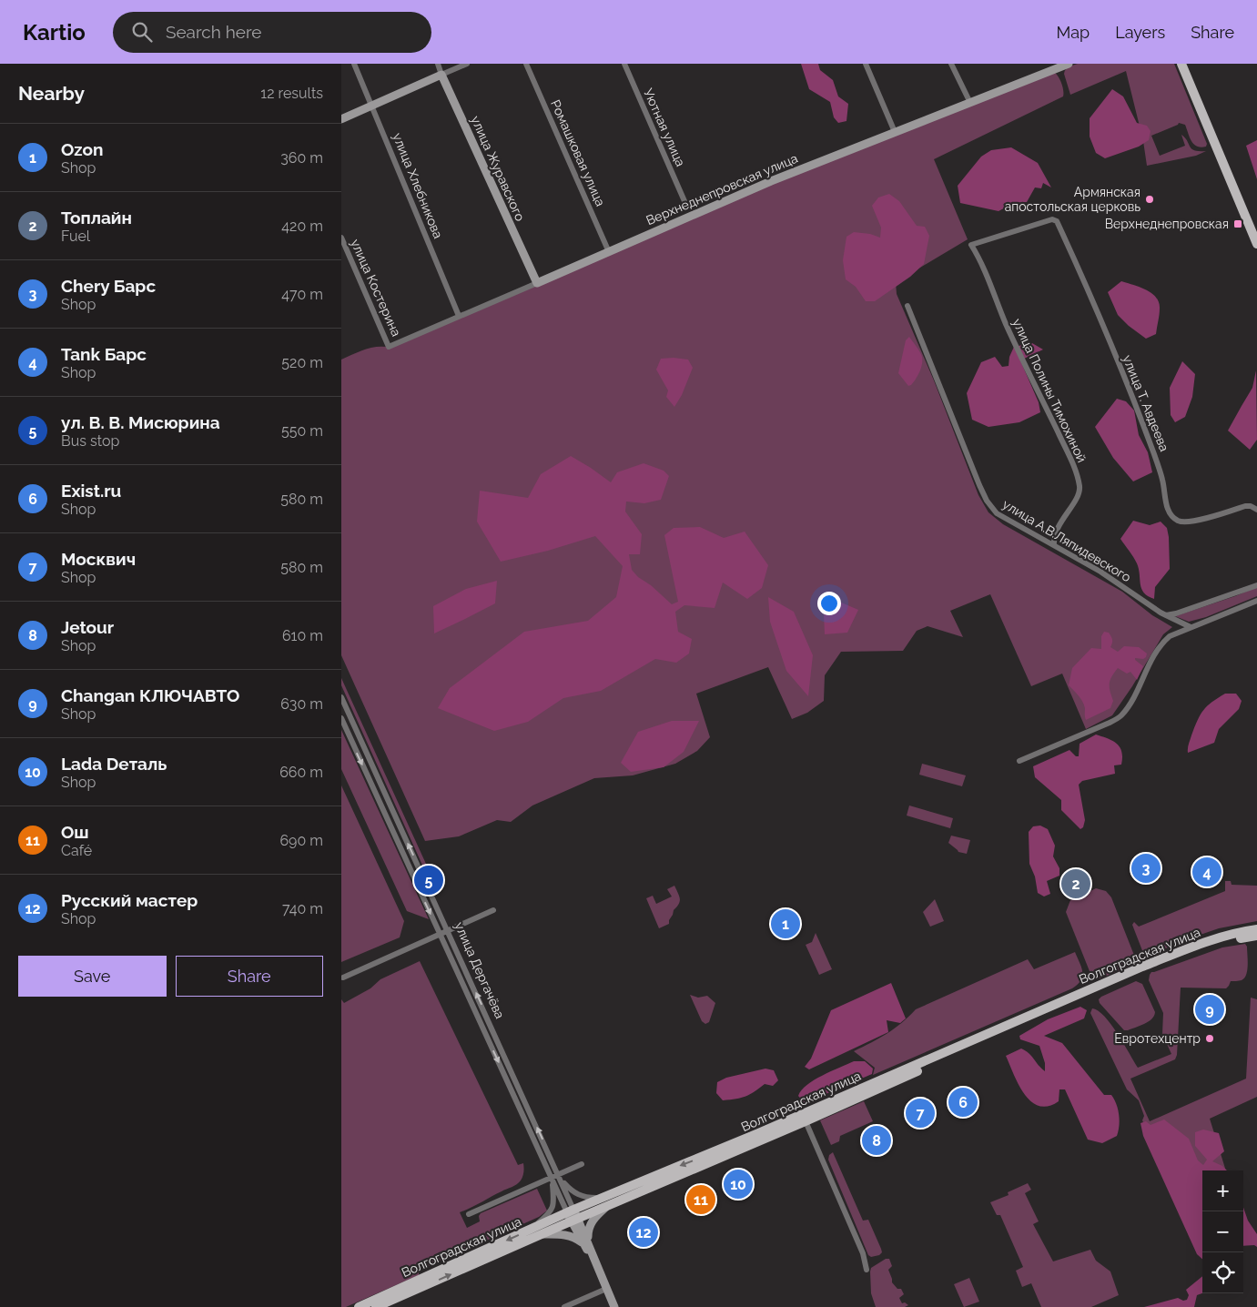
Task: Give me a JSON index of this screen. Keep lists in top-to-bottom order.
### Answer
{
  "streets": {
    "main road": ["Волгоградская улица"],
    "street": [
      "Уютная улица",
      "Ромашковая улица",
      "улица Журавского",
      "улица Хлебникова",
      "Верхнеднепровская улица",
      "улица Костерина",
      "улица Полины Тимохиной",
      "улица Т. Авдеева",
      "улица А.В.Ляпидевского",
      "улица Дергачёва"
    ]
  },
  "crossings": [
    ["Ромашковая улица", "Верхнеднепровская улица"],
    ["улица Журавского", "Верхнеднепровская улица"],
    ["улица Хлебникова", "Верхнеднепровская улица"],
    ["Верхнеднепровская улица", "улица Костерина"],
    ["улица Полины Тимохиной", "улица Т. Авдеева"],
    ["улица Полины Тимохиной", "улица А.В.Ляпидевского"],
    ["Волгоградская улица", "улица Дергачёва"]
  ],
  "places": {
    "other": ["Армянская апостольская церковь", "Евротехцентр"],
    "transit": ["Верхнеднепровская"]
  },
  "page": {
    "header": "Kartio",
    "search": "Search here",
    "nav": ["Map", "Layers", "Share"],
    "heading": ["Nearby", "12 results"],
    "list": [
      {
        "mark": "1",
        "name": "Ozon",
        "note": "Shop",
        "value": "360 m"
      },
      {
        "mark": "2",
        "name": "Топлайн",
        "note": "Fuel",
        "value": "420 m"
      },
      {
        "mark": "3",
        "name": "Chery Барс",
        "note": "Shop",
        "value": "470 m"
      },
      {
        "mark": "4",
        "name": "Tank Барс",
        "note": "Shop",
        "value": "520 m"
      },
      {
        "mark": "5",
        "name": "ул. В. В. Мисюрина",
        "note": "Bus stop",
        "value": "550 m"
      },
      {
        "mark": "6",
        "name": "Exist.ru",
        "note": "Shop",
        "value": "580 m"
      },
      {
        "mark": "7",
        "name": "Москвич",
        "note": "Shop",
        "value": "580 m"
      },
      {
        "mark": "8",
        "name": "Jetour",
        "note": "Shop",
        "value": "610 m"
      },
      {
        "mark": "9",
        "name": "Changan КЛЮЧАВТО",
        "note": "Shop",
        "value": "630 m"
      },
      {
        "mark": "10",
        "name": "Lada Dеталь",
        "note": "Shop",
        "value": "660 m"
      },
      {
        "mark": "11",
        "name": "Ош",
        "note": "Café",
        "value": "690 m"
      },
      {
        "mark": "12",
        "name": "Русский мастер",
        "note": "Shop",
        "value": "740 m"
      }
    ],
    "pins": [
      "3",
      "4",
      "5",
      "2",
      "1",
      "9",
      "6",
      "7",
      "8",
      "10",
      "11",
      "12"
    ],
    "buttons": ["Save", "Share"],
    "map_buttons": ["+", "−"]
  }
}
